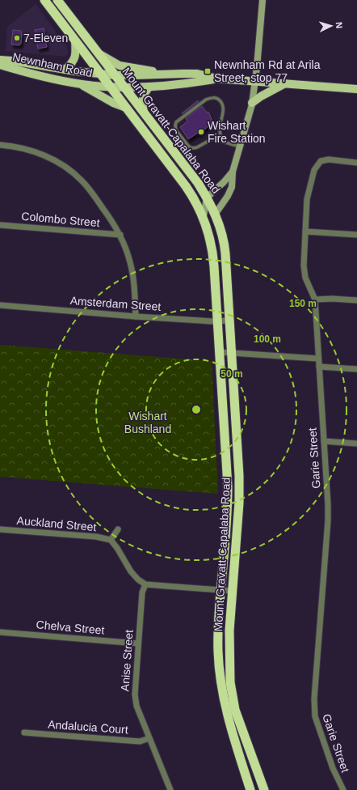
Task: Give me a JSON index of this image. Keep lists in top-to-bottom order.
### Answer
{
  "streets": {
    "highway": ["Mount Gravatt-Capalaba Road"],
    "main road": ["Newnham Road"],
    "street": [
      "Colombo Street",
      "Amsterdam Street",
      "Garie Street",
      "Auckland Street",
      "Chelva Street",
      "Anise Street",
      "Andalucia Court"
    ]
  },
  "crossings": [
    ["Newnham Road", "Mount Gravatt-Capalaba Road"],
    ["Mount Gravatt-Capalaba Road", "Amsterdam Street"],
    ["Auckland Street", "Anise Street"],
    ["Chelva Street", "Anise Street"],
    ["Anise Street", "Andalucia Court"]
  ],
  "parks": ["Wishart Bushland"],
  "places": {
    "other": ["7-Eleven", "Wishart Fire Station"],
    "transit": ["Newnham Rd at Arila Street, stop 77"]
  },
  "north": "right",
  "rings": ["150 m", "100 m", "50 m"]
}
